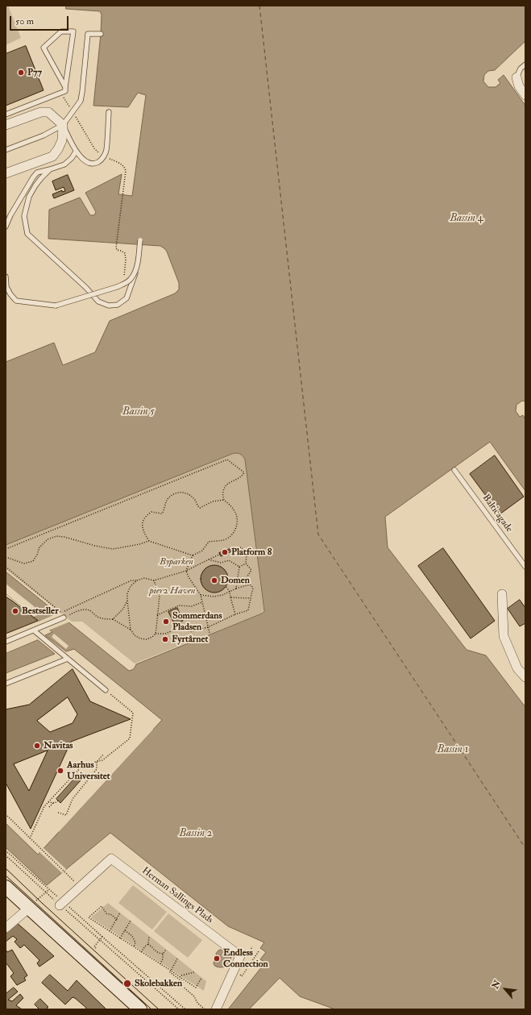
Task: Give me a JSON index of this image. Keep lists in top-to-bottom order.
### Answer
{
  "streets": {
    "street": ["Herman Sallings Plads"],
    "lane": ["Balticagade"]
  },
  "water": [
    "Bassin 4",
    "Bassin 5",
    "Bassin 1",
    "Bassin 2"
  ],
  "parks": ["Byparken", "pier2 Haven"],
  "places": [
    "P77",
    "Platform 8",
    "Domen",
    "Bestseller",
    "Sommerdans Pladsen",
    "Fyrtårnet",
    "Navitas",
    "Aarhus Universitet",
    "Endless Connection",
    "Skolebakken"
  ],
  "scale_bar": "50 m",
  "north": "top left"
}
